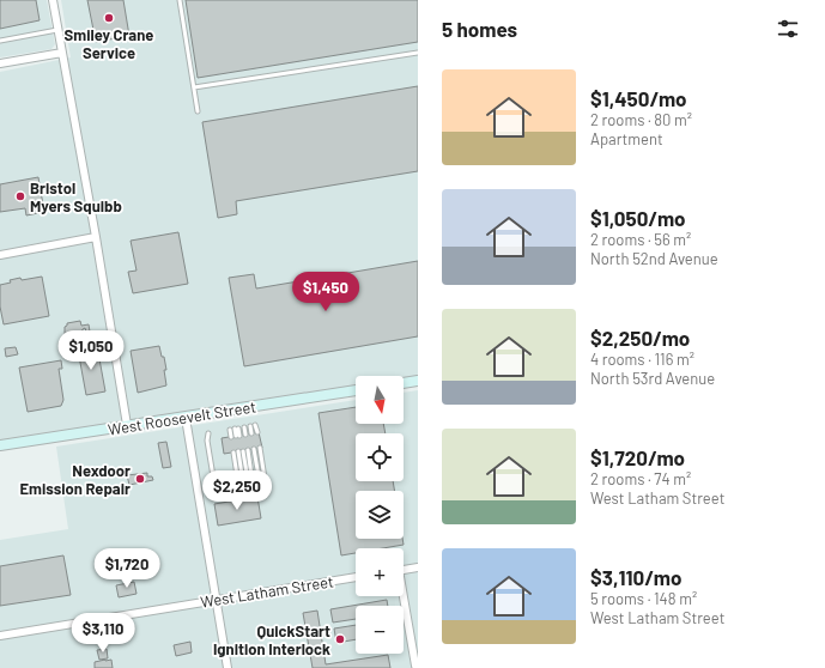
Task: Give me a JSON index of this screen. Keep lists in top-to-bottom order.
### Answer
{
  "streets": {
    "street": ["West Roosevelt Street", "West Latham Street"]
  },
  "places": [
    "Smiley Crane Service",
    "Bristol Myers Squibb",
    "Nexdoor Emission Repair",
    "QuickStart Ignition Interlock"
  ],
  "north": "bottom",
  "page": {
    "heading": "5 homes",
    "list": [
      {
        "name": "$1,450/mo",
        "note": "2 rooms · 80 m² · Apartment"
      },
      {
        "name": "$1,050/mo",
        "note": "2 rooms · 56 m² · North 52nd Avenue"
      },
      {
        "name": "$2,250/mo",
        "note": "4 rooms · 116 m² · North 53rd Avenue"
      },
      {
        "name": "$1,720/mo",
        "note": "2 rooms · 74 m² · West Latham Street"
      },
      {
        "name": "$3,110/mo",
        "note": "5 rooms · 148 m² · West Latham Street"
      }
    ],
    "price": [
      "$1,450",
      "$1,050",
      "$2,250",
      "$1,720",
      "$3,110"
    ],
    "map_buttons": ["+", "−"]
  }
}
